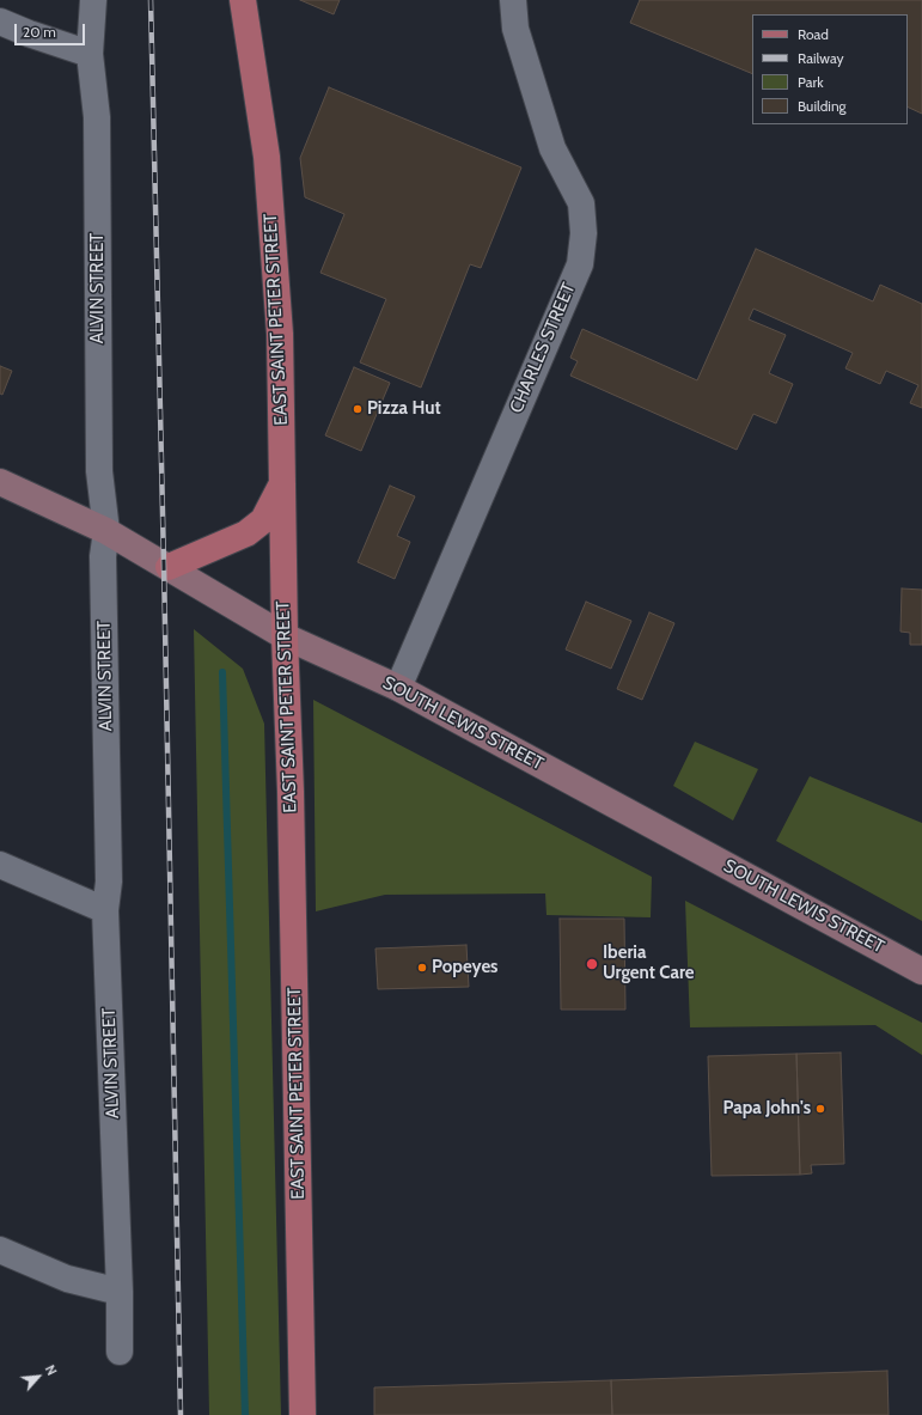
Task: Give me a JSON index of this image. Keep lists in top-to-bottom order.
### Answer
{
  "streets": {
    "main road": ["EAST SAINT PETER STREET", "SOUTH LEWIS STREET"],
    "street": ["ALVIN STREET", "CHARLES STREET"]
  },
  "crossings": [
    ["ALVIN STREET", "SOUTH LEWIS STREET"],
    ["EAST SAINT PETER STREET", "SOUTH LEWIS STREET"],
    ["CHARLES STREET", "SOUTH LEWIS STREET"]
  ],
  "places": [
    "Pizza Hut",
    "Iberia Urgent Care",
    "Popeyes",
    "Papa John's"
  ],
  "legend": [
    "Road",
    "Railway",
    "Park",
    "Building"
  ],
  "scale_bar": "20 m",
  "north": "top right"
}
